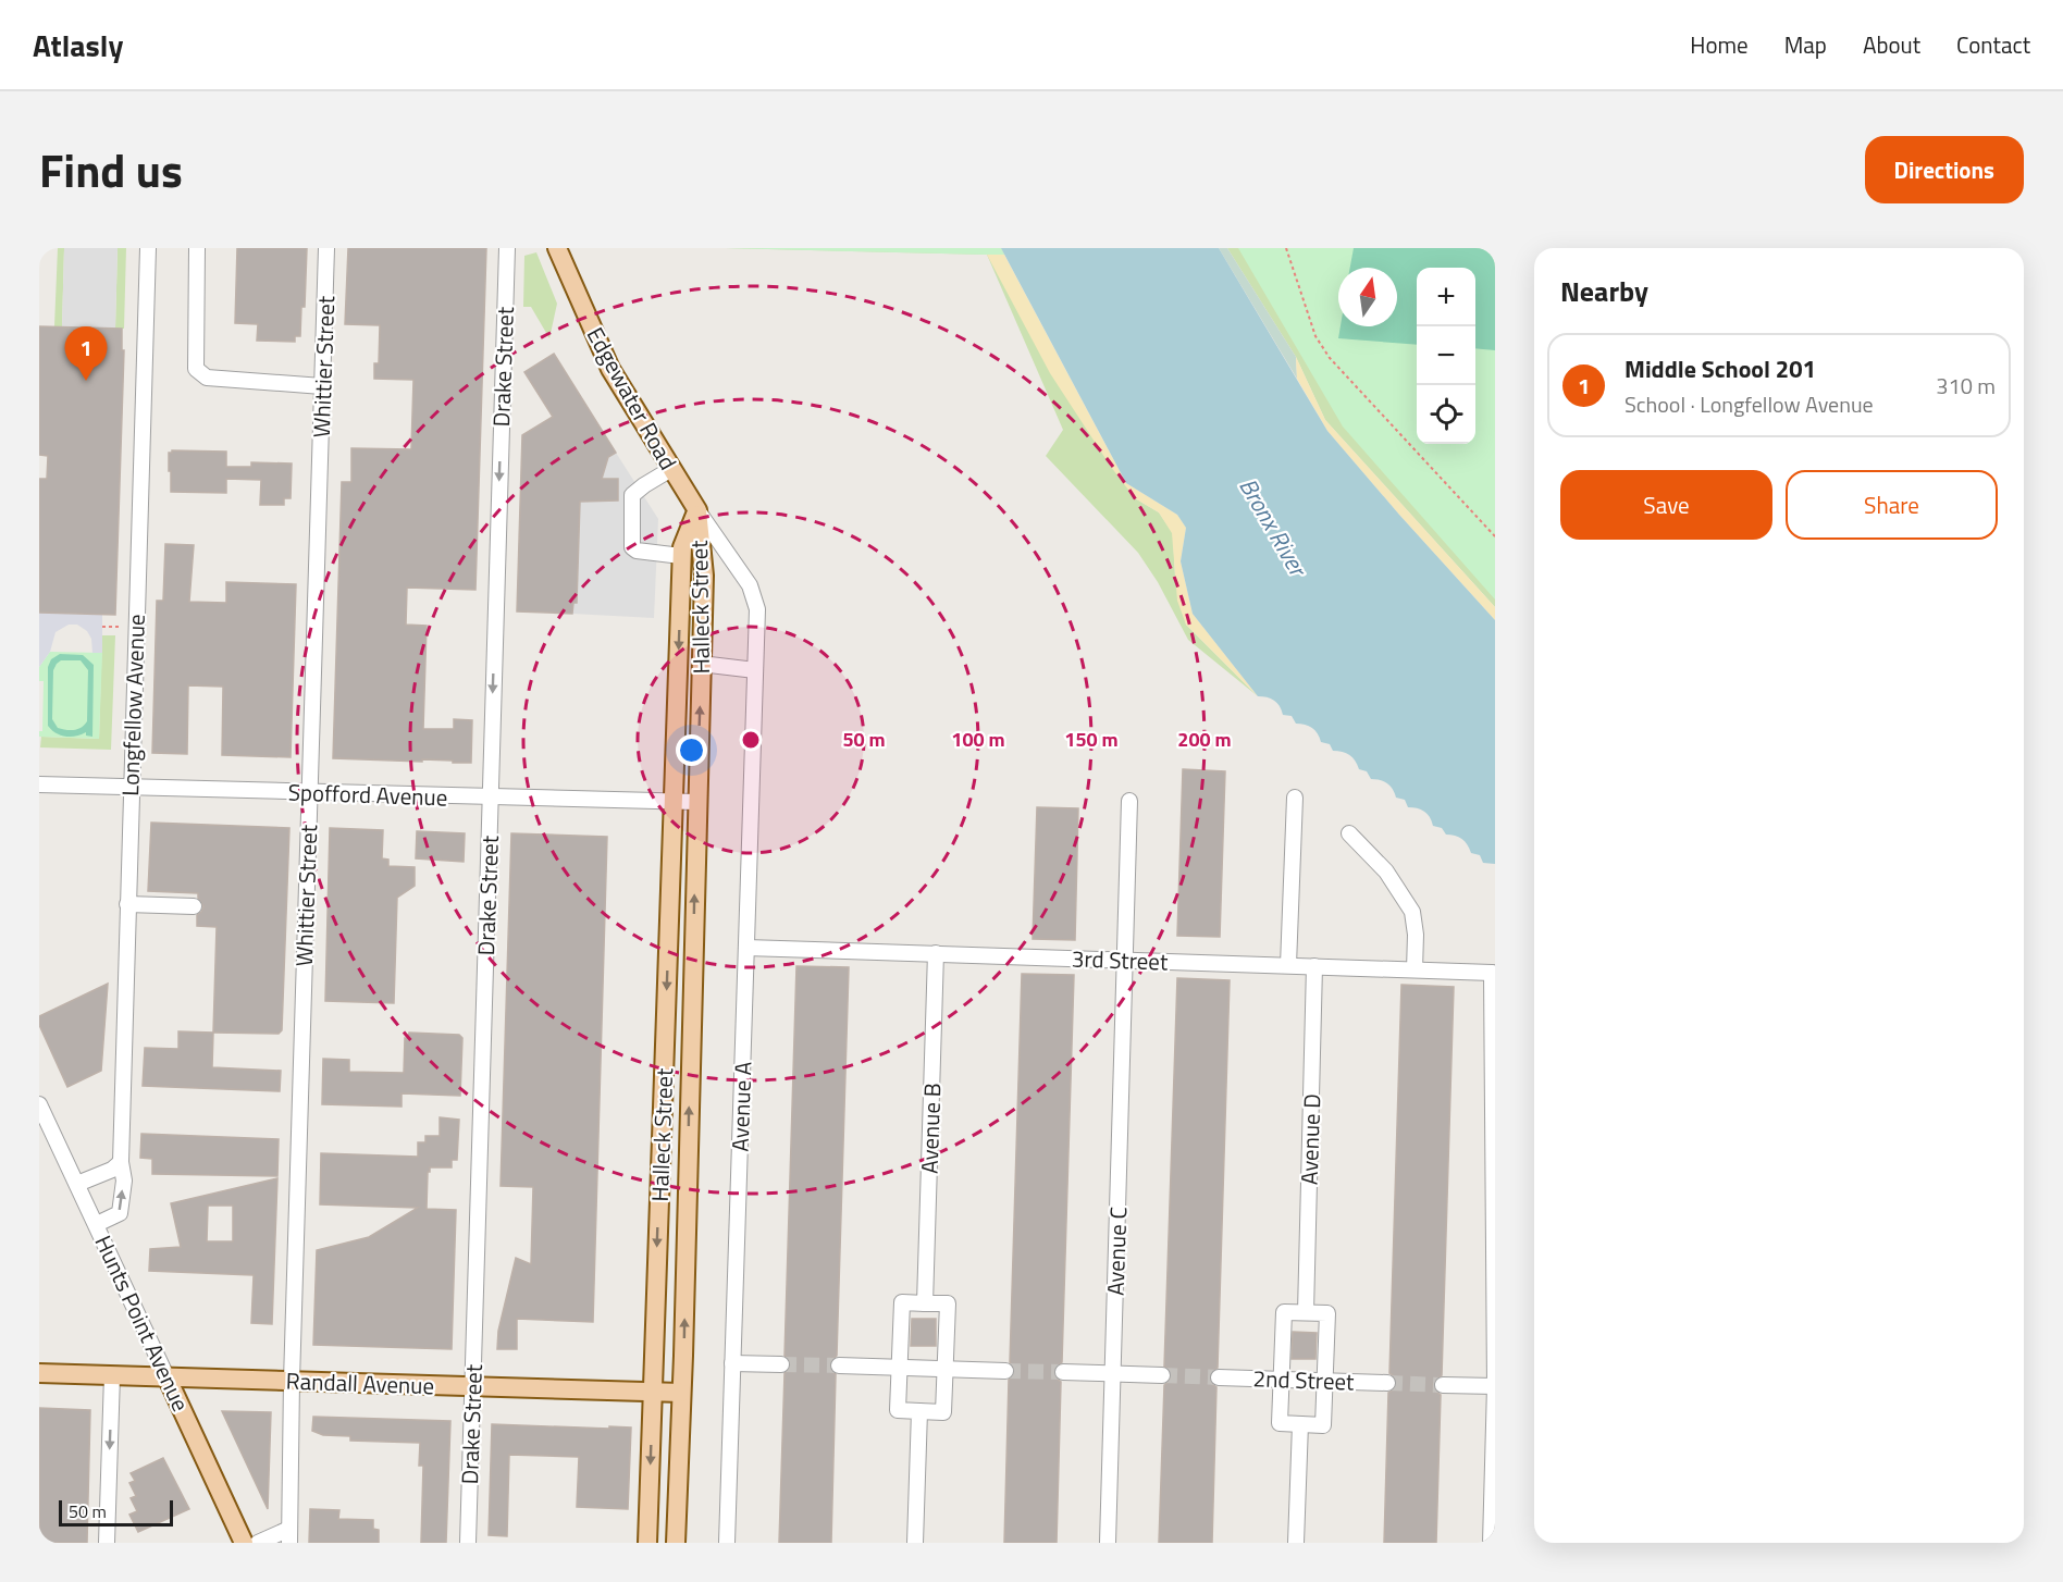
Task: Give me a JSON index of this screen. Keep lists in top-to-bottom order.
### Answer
{
  "streets": {
    "main road": [
      "Edgewater Road",
      "Halleck Street",
      "Hunts Point Avenue",
      "Randall Avenue"
    ],
    "street": [
      "Whittier Street",
      "Drake Street",
      "Longfellow Avenue",
      "Spofford Avenue",
      "3rd Street",
      "Avenue A",
      "Avenue B",
      "Avenue D",
      "Avenue C",
      "2nd Street"
    ]
  },
  "crossings": [
    ["Whittier Street", "Spofford Avenue"],
    ["Whittier Street", "Randall Avenue"],
    ["Drake Street", "Spofford Avenue"],
    ["Drake Street", "Randall Avenue"],
    ["Edgewater Road", "Halleck Street"],
    ["Edgewater Road", "Avenue A"],
    ["Halleck Street", "Spofford Avenue"],
    ["Halleck Street", "Avenue A"],
    ["Halleck Street", "Randall Avenue"],
    ["Longfellow Avenue", "Spofford Avenue"],
    ["Longfellow Avenue", "Hunts Point Avenue"],
    ["3rd Street", "Avenue A"],
    ["3rd Street", "Avenue B"],
    ["3rd Street", "Avenue D"],
    ["3rd Street", "Avenue C"],
    ["Hunts Point Avenue", "Randall Avenue"]
  ],
  "one_way": ["Drake Street"],
  "water": ["Bronx River"],
  "scale_bar": "50 m",
  "north": "top",
  "page": {
    "header": "Atlasly",
    "nav": [
      "Home",
      "Map",
      "About",
      "Contact"
    ],
    "title": "Find us",
    "buttons": [
      "Directions",
      ["Save", "Share"]
    ],
    "heading": "Nearby",
    "map_buttons": ["+", "−"],
    "pins": "1",
    "list": [
      {
        "mark": "1",
        "name": "Middle School 201",
        "note": "School · Longfellow Avenue",
        "value": "310 m"
      }
    ],
    "scale": "50 m"
  },
  "rings": [
    "50 m",
    "100 m",
    "150 m",
    "200 m"
  ]
}
